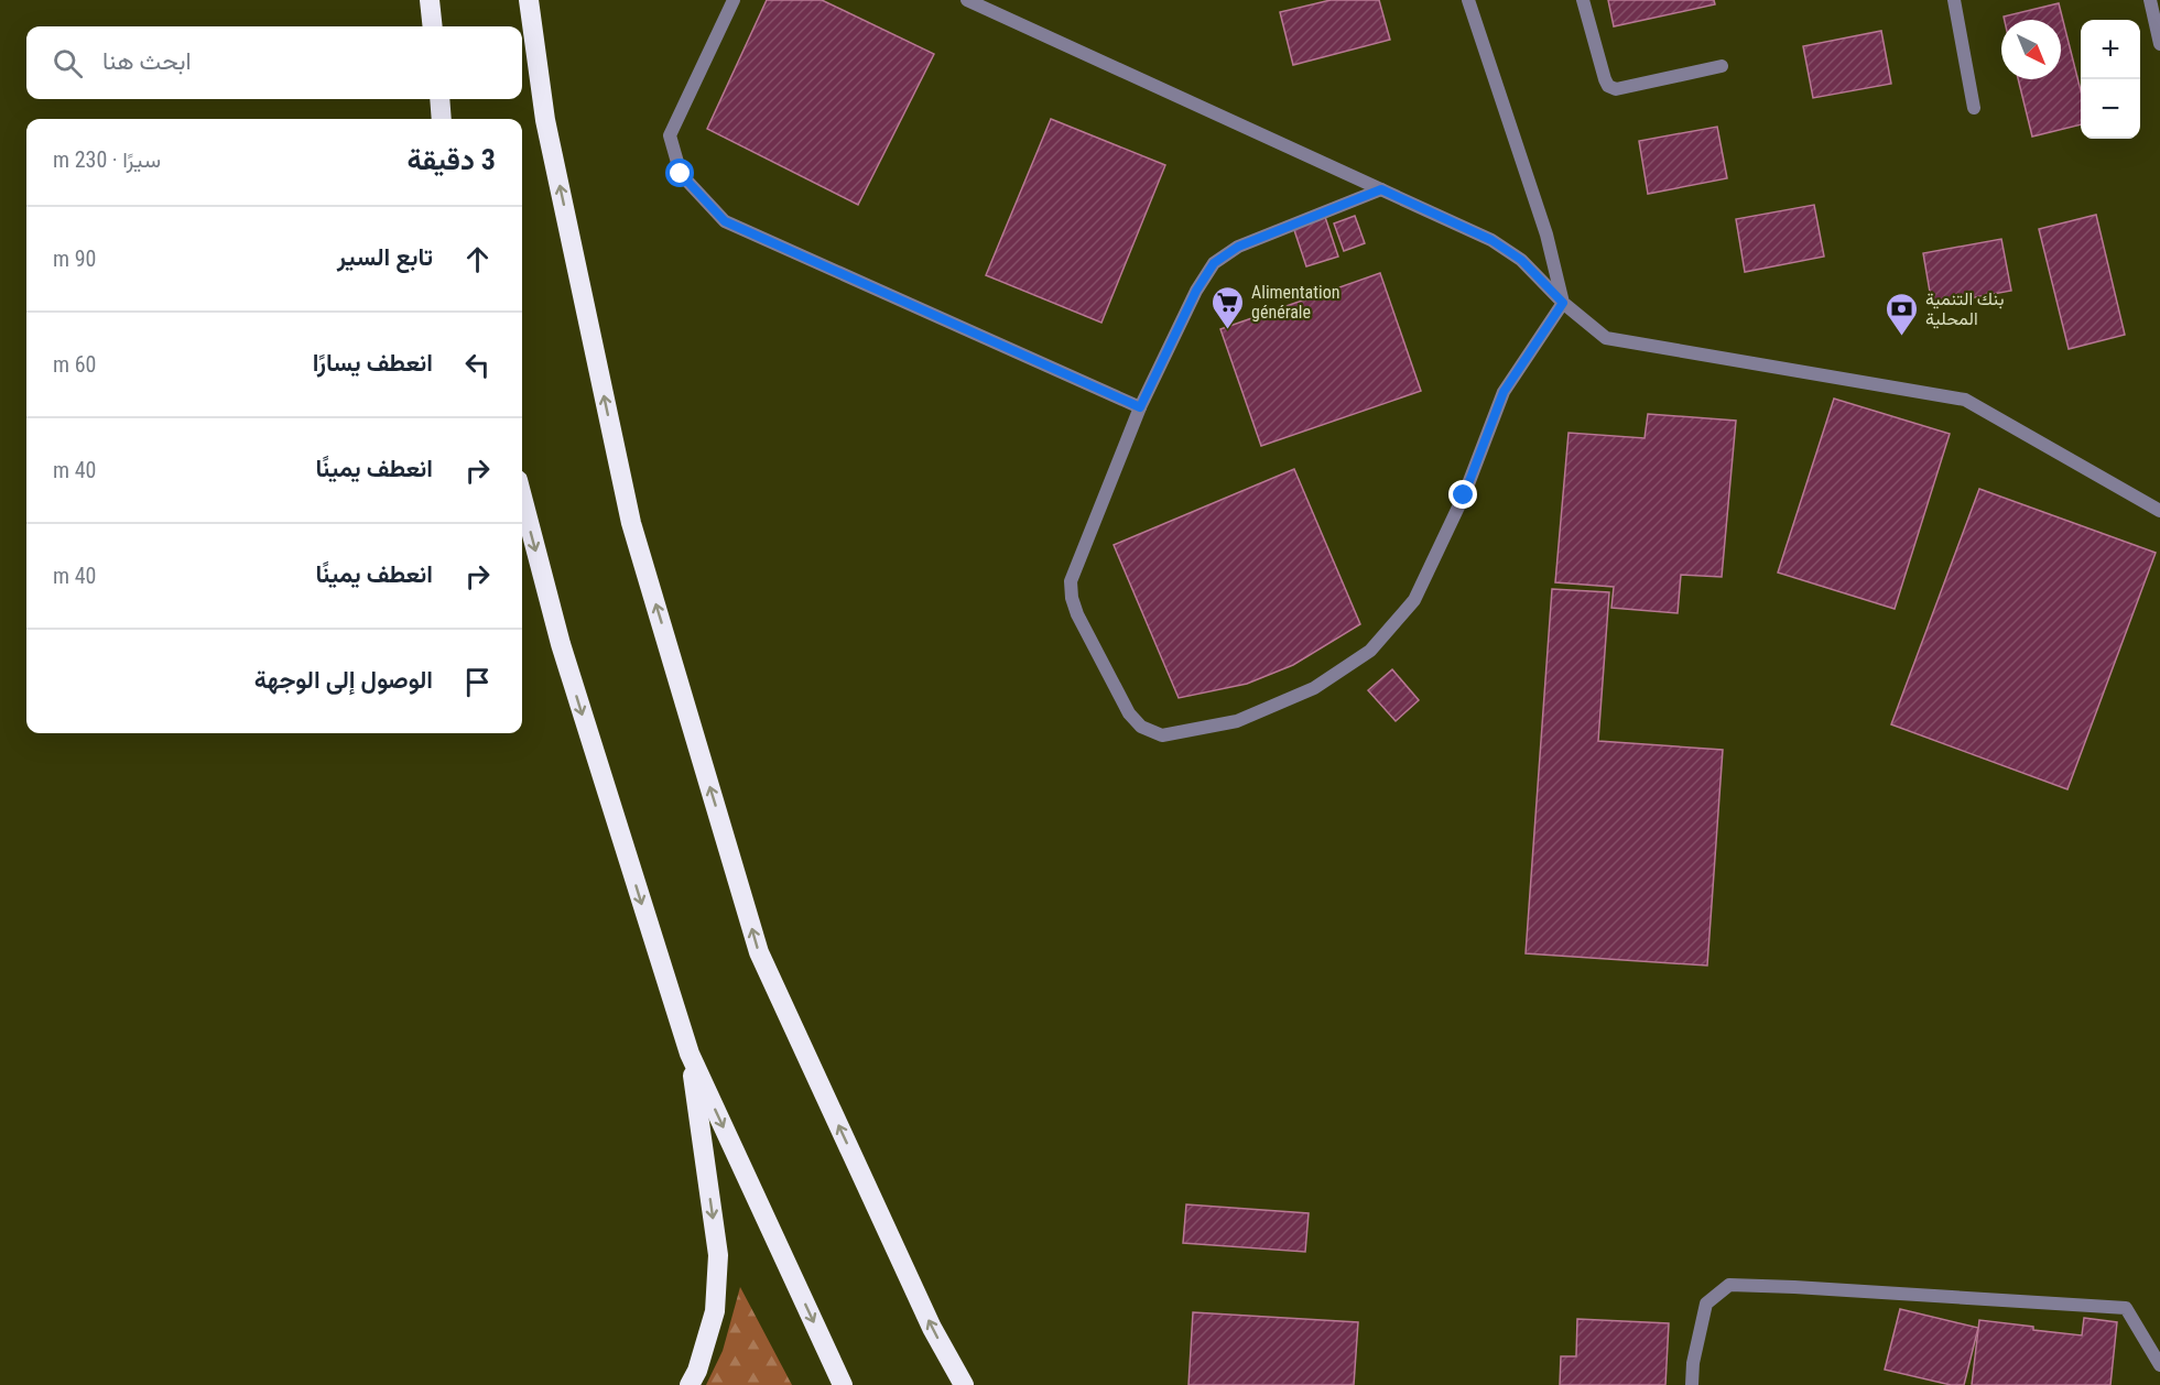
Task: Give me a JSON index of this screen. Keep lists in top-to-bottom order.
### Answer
{
  "places": {
    "supermarket": ["Alimentation générale"],
    "bank": ["بنك التنمية المحلية"]
  },
  "north": "bottom right",
  "page": {
    "map_buttons": ["+", "−"],
    "search": "ابحث هنا",
    "heading": ["3 دقيقة", "سيرًا · 230 m"],
    "list": [
      ["تابع السير", "90 m"],
      ["انعطف يسارًا", "60 m"],
      ["انعطف يمينًا", "40 m"],
      ["انعطف يمينًا", "40 m"],
      "الوصول إلى الوجهة"
    ]
  }
}
